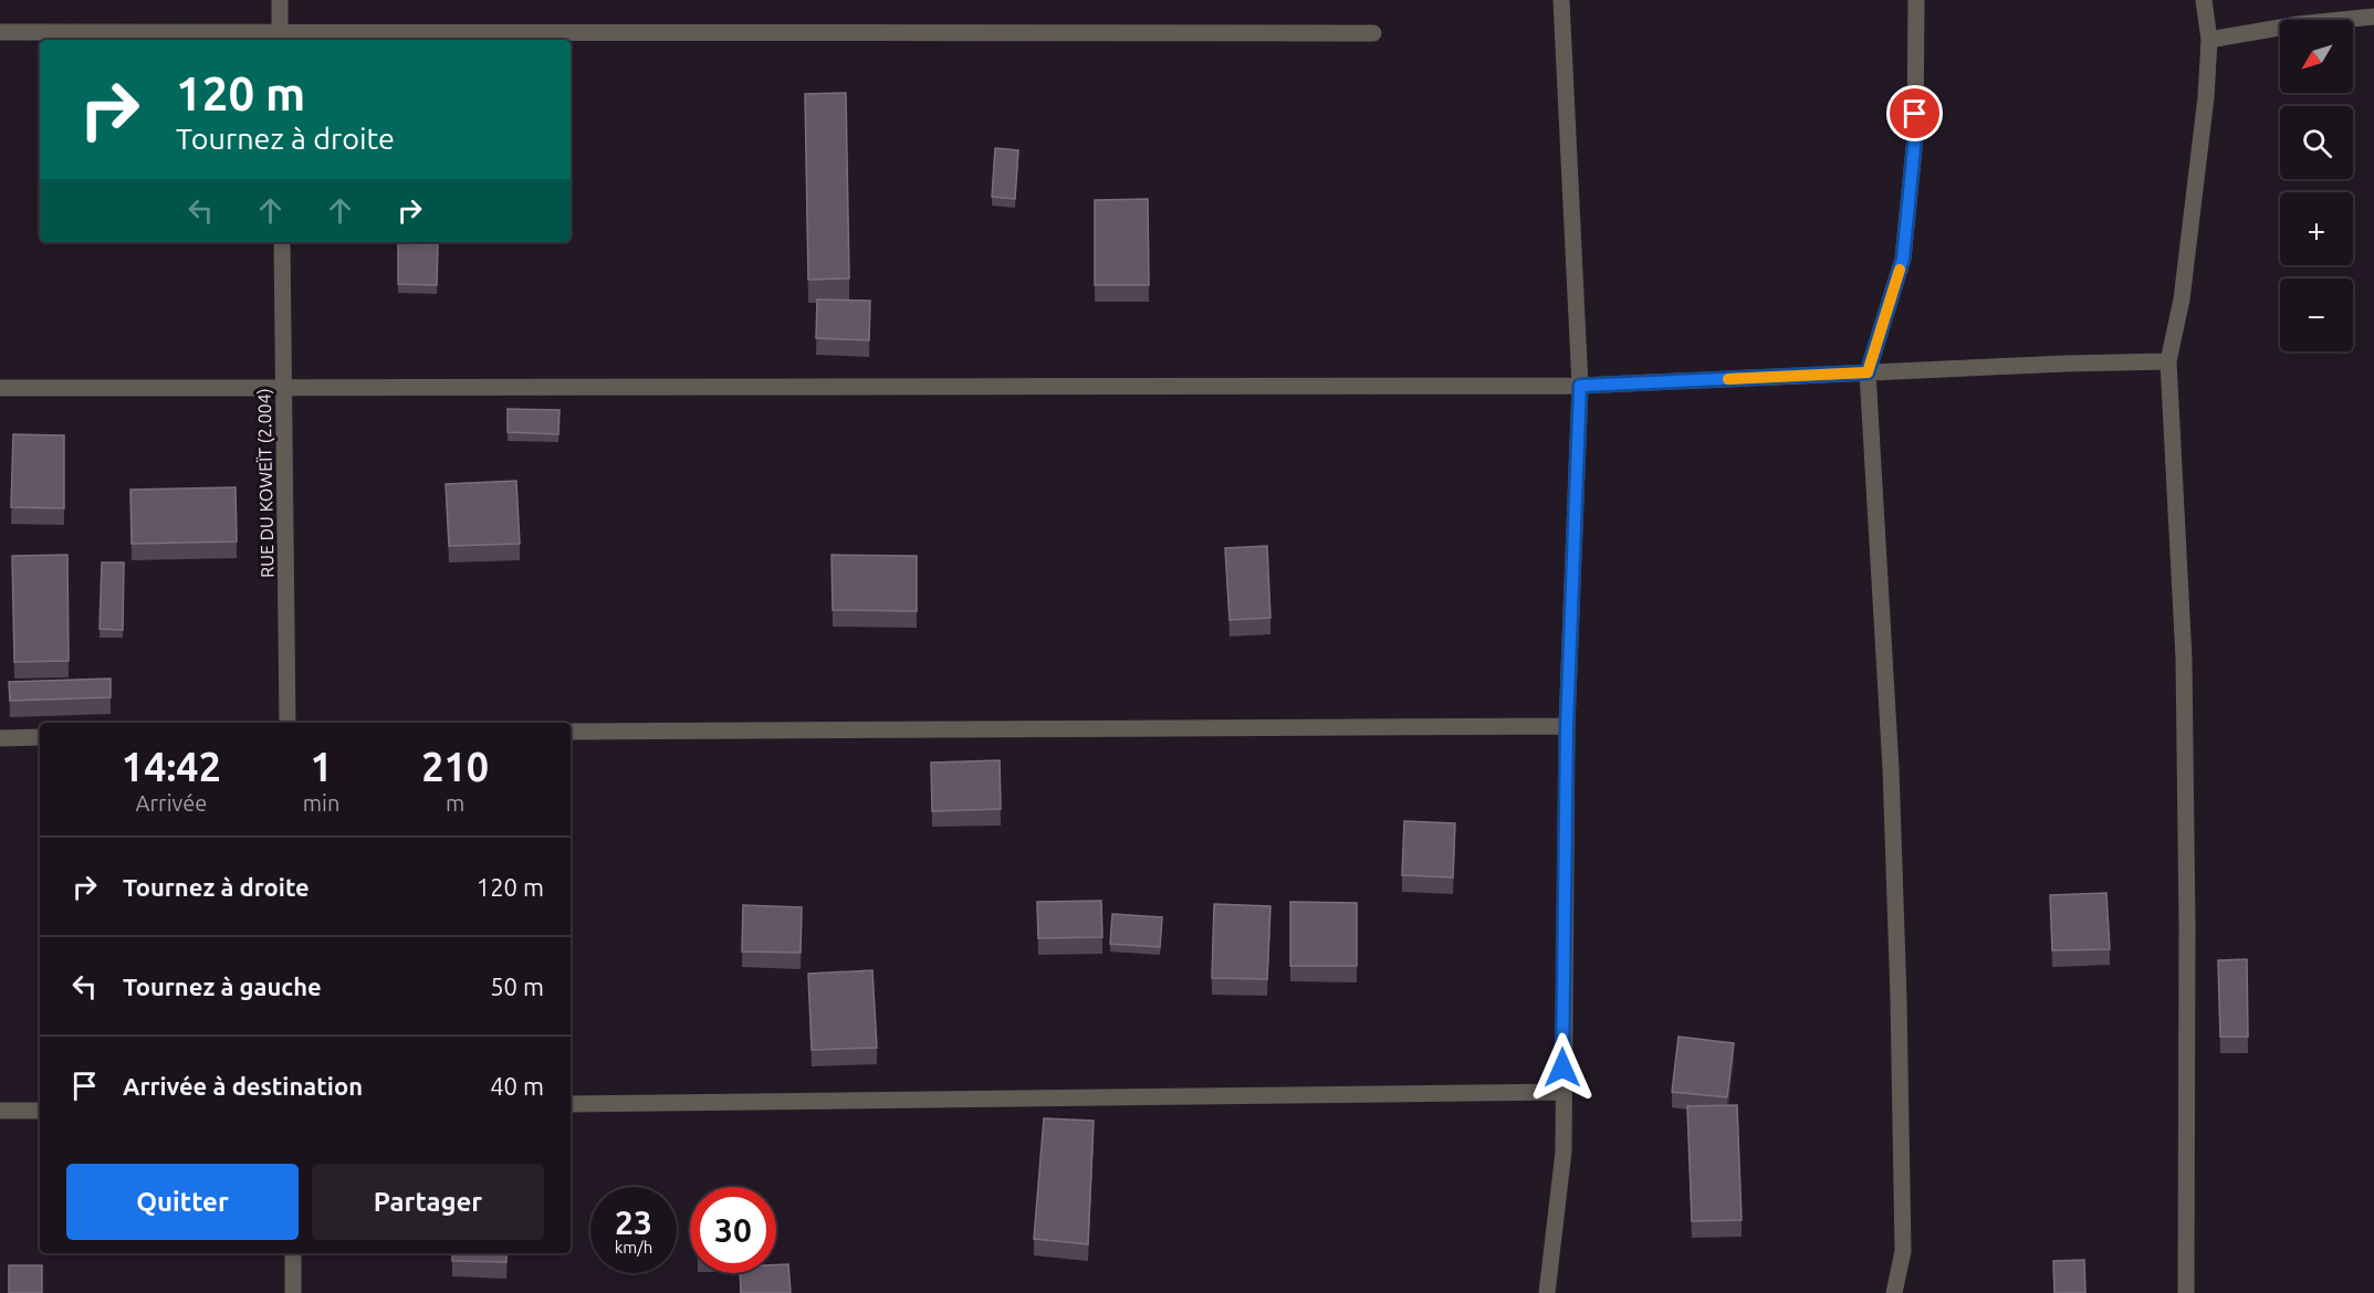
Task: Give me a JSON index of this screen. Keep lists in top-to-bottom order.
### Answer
{
  "streets": {
    "street": ["RUE DU KOWEÏT (2.004)"]
  },
  "north": "bottom left",
  "page": {
    "map_buttons": ["+", "−"],
    "turn": ["120 m", "Tournez à droite"],
    "eta": [
      "14:42",
      "Arrivée",
      "1",
      "min",
      "210",
      "m"
    ],
    "list": [
      {
        "name": "Tournez à droite",
        "value": "120 m"
      },
      {
        "name": "Tournez à gauche",
        "value": "50 m"
      },
      {
        "name": "Arrivée à destination",
        "value": "40 m"
      }
    ],
    "buttons": ["Quitter", "Partager"],
    "speed": "23 km/h",
    "limit": "30"
  }
}
